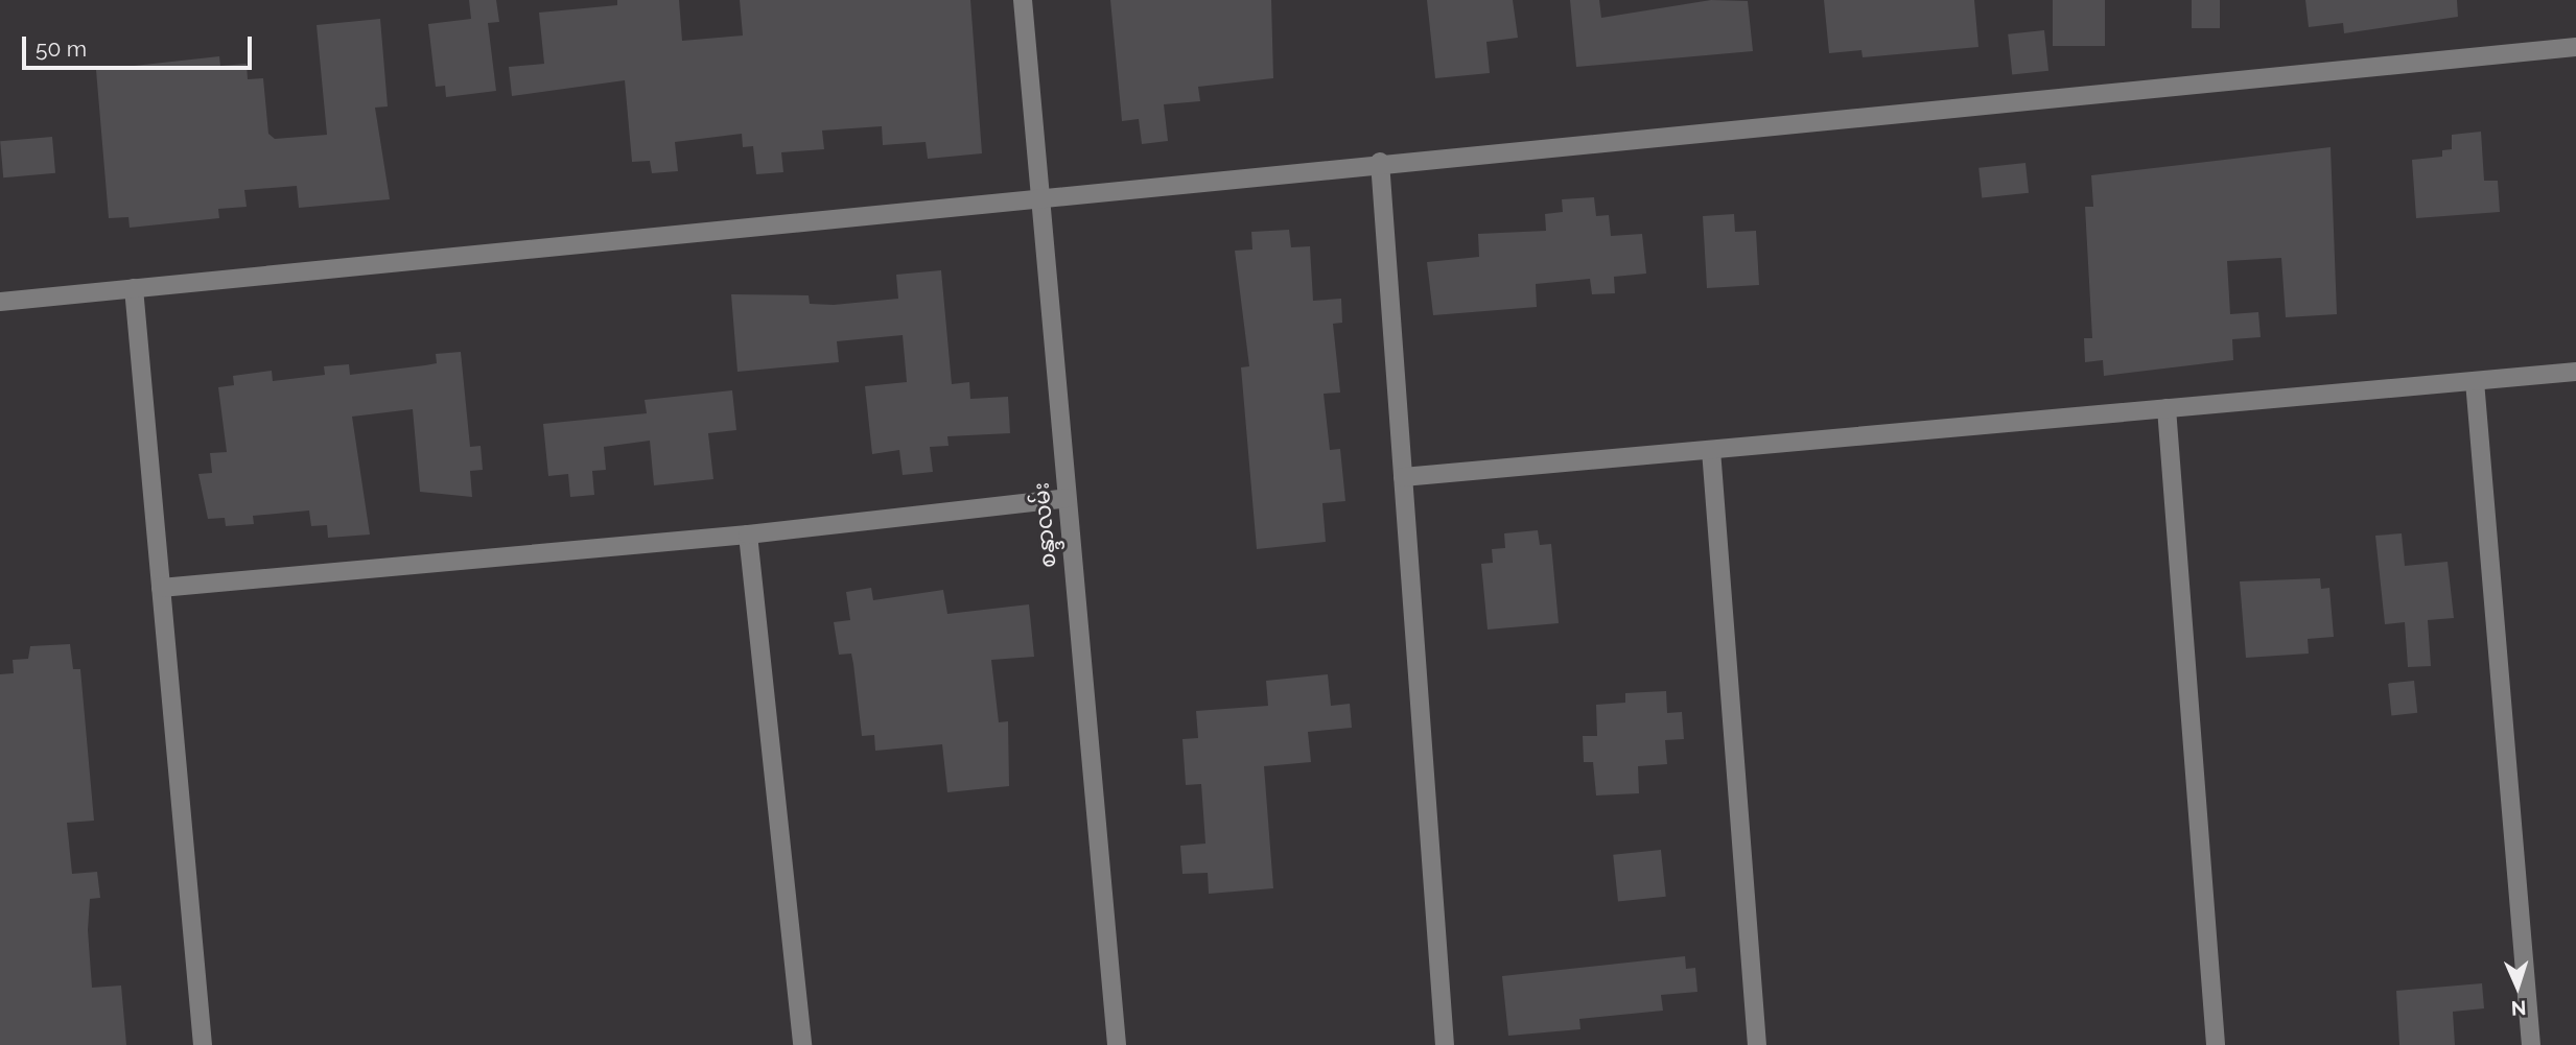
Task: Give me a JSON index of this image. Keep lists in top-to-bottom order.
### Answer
{
  "streets": {
    "street": ["စန္ဒာလမ်း"]
  },
  "scale_bar": "50 m",
  "north": "bottom"
}
